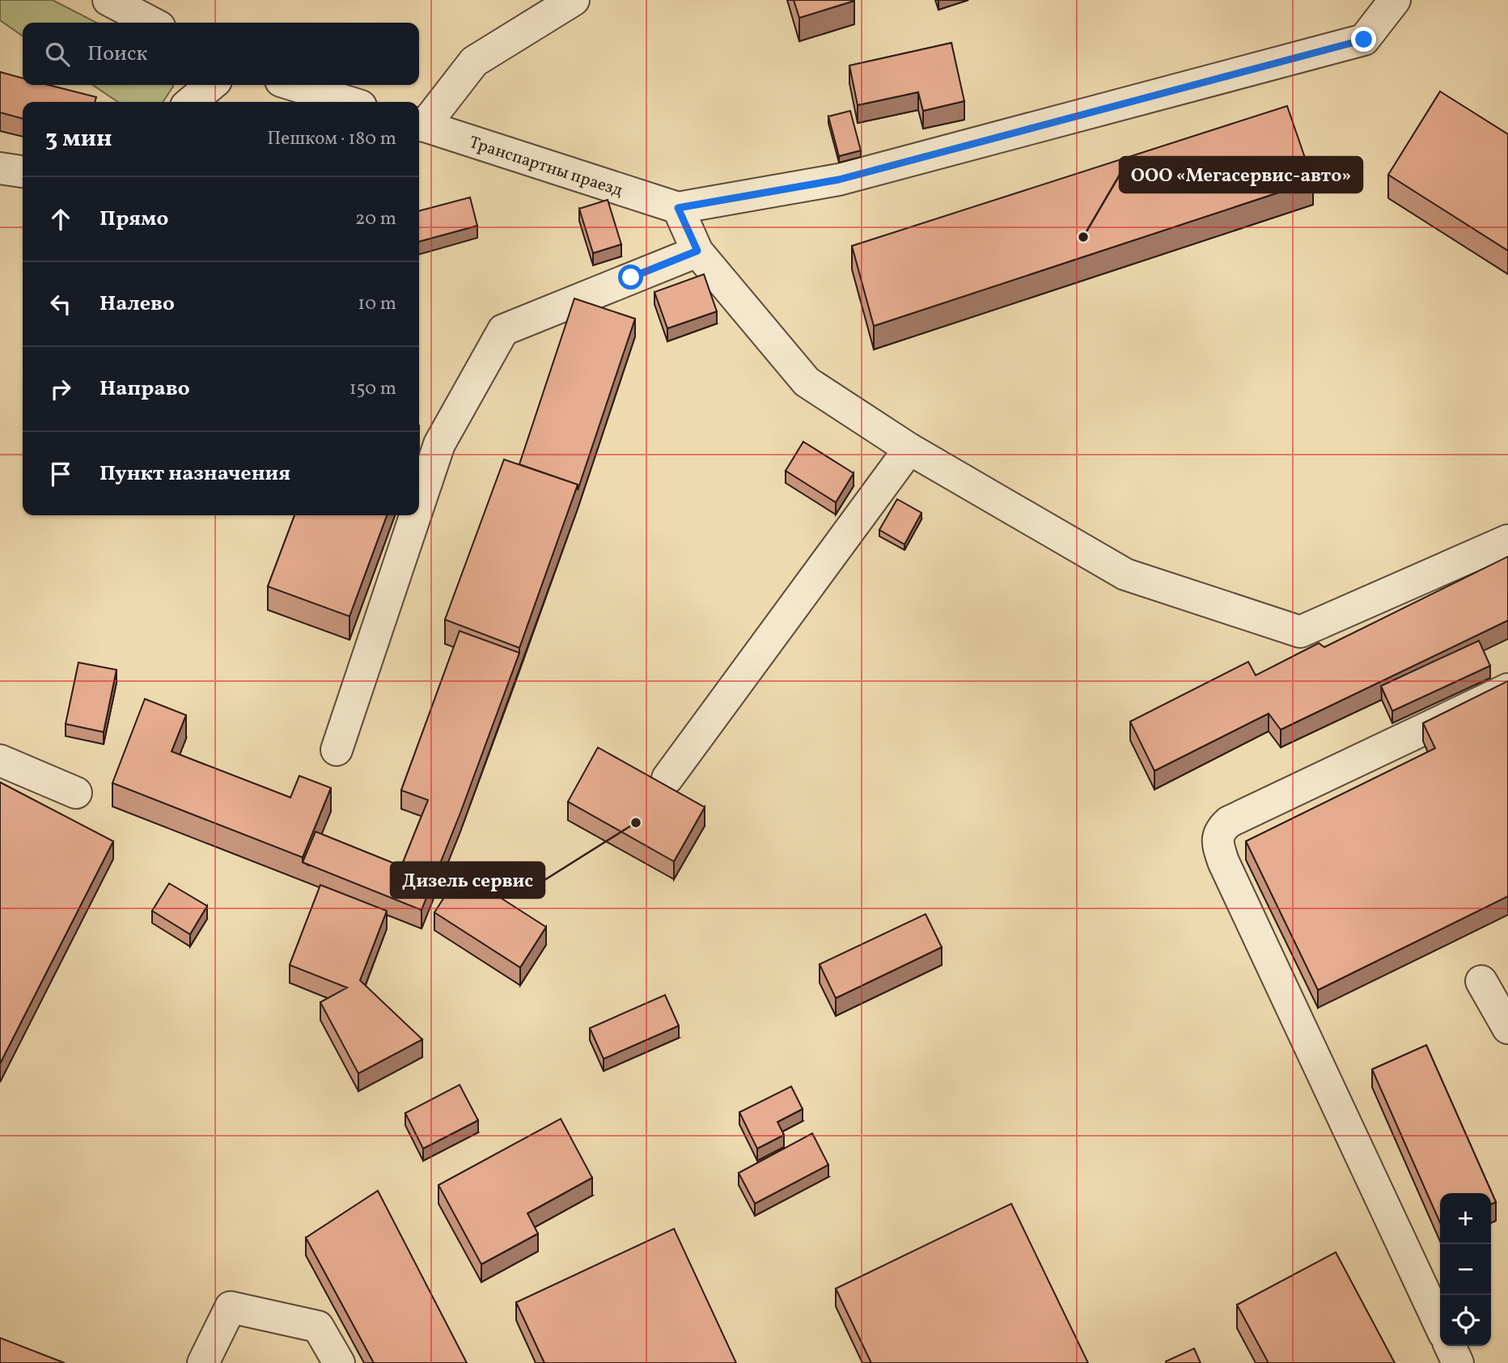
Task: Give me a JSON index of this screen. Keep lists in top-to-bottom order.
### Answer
{
  "streets": {
    "street": ["Транспартны праезд"]
  },
  "places": ["ООО «Мегасервис-авто»", "Дизель сервис"],
  "page": {
    "search": "Поиск",
    "heading": ["3 мин", "Пешком · 180 m"],
    "list": [
      ["Прямо", "20 m"],
      ["Налево", "10 m"],
      ["Направо", "150 m"],
      "Пункт назначения"
    ],
    "map_buttons": ["+", "−"]
  }
}
